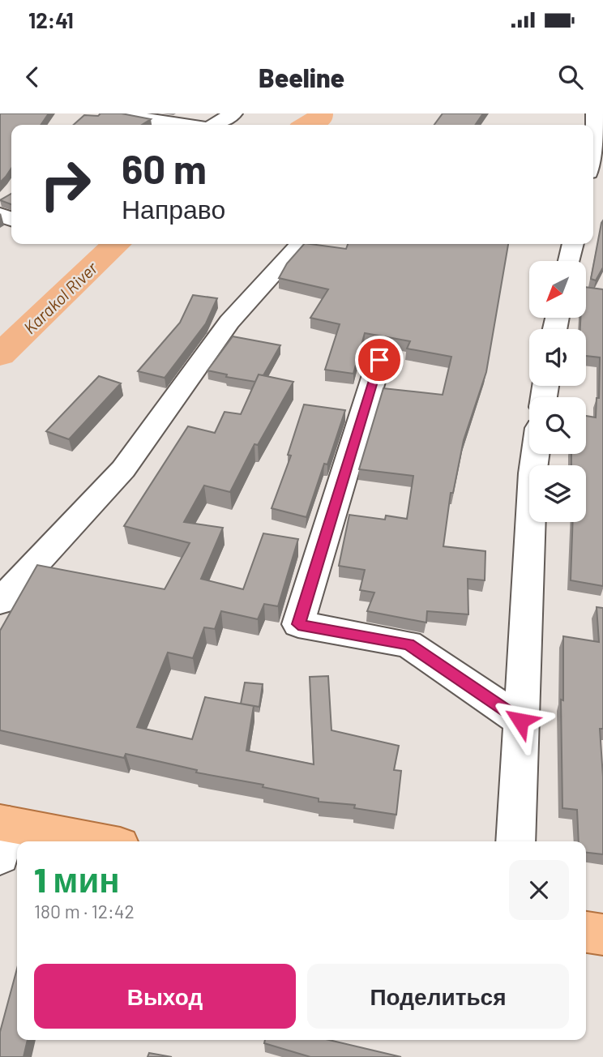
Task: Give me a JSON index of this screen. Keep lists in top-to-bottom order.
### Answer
{
  "water": ["Karakol River"],
  "north": "bottom left",
  "page": {
    "status": "12:41",
    "header": "Beeline",
    "turn": ["60 m", "Направо"],
    "heading": ["1 мин", "180 m · 12:42"],
    "buttons": ["Выход", "Поделиться"]
  }
}
